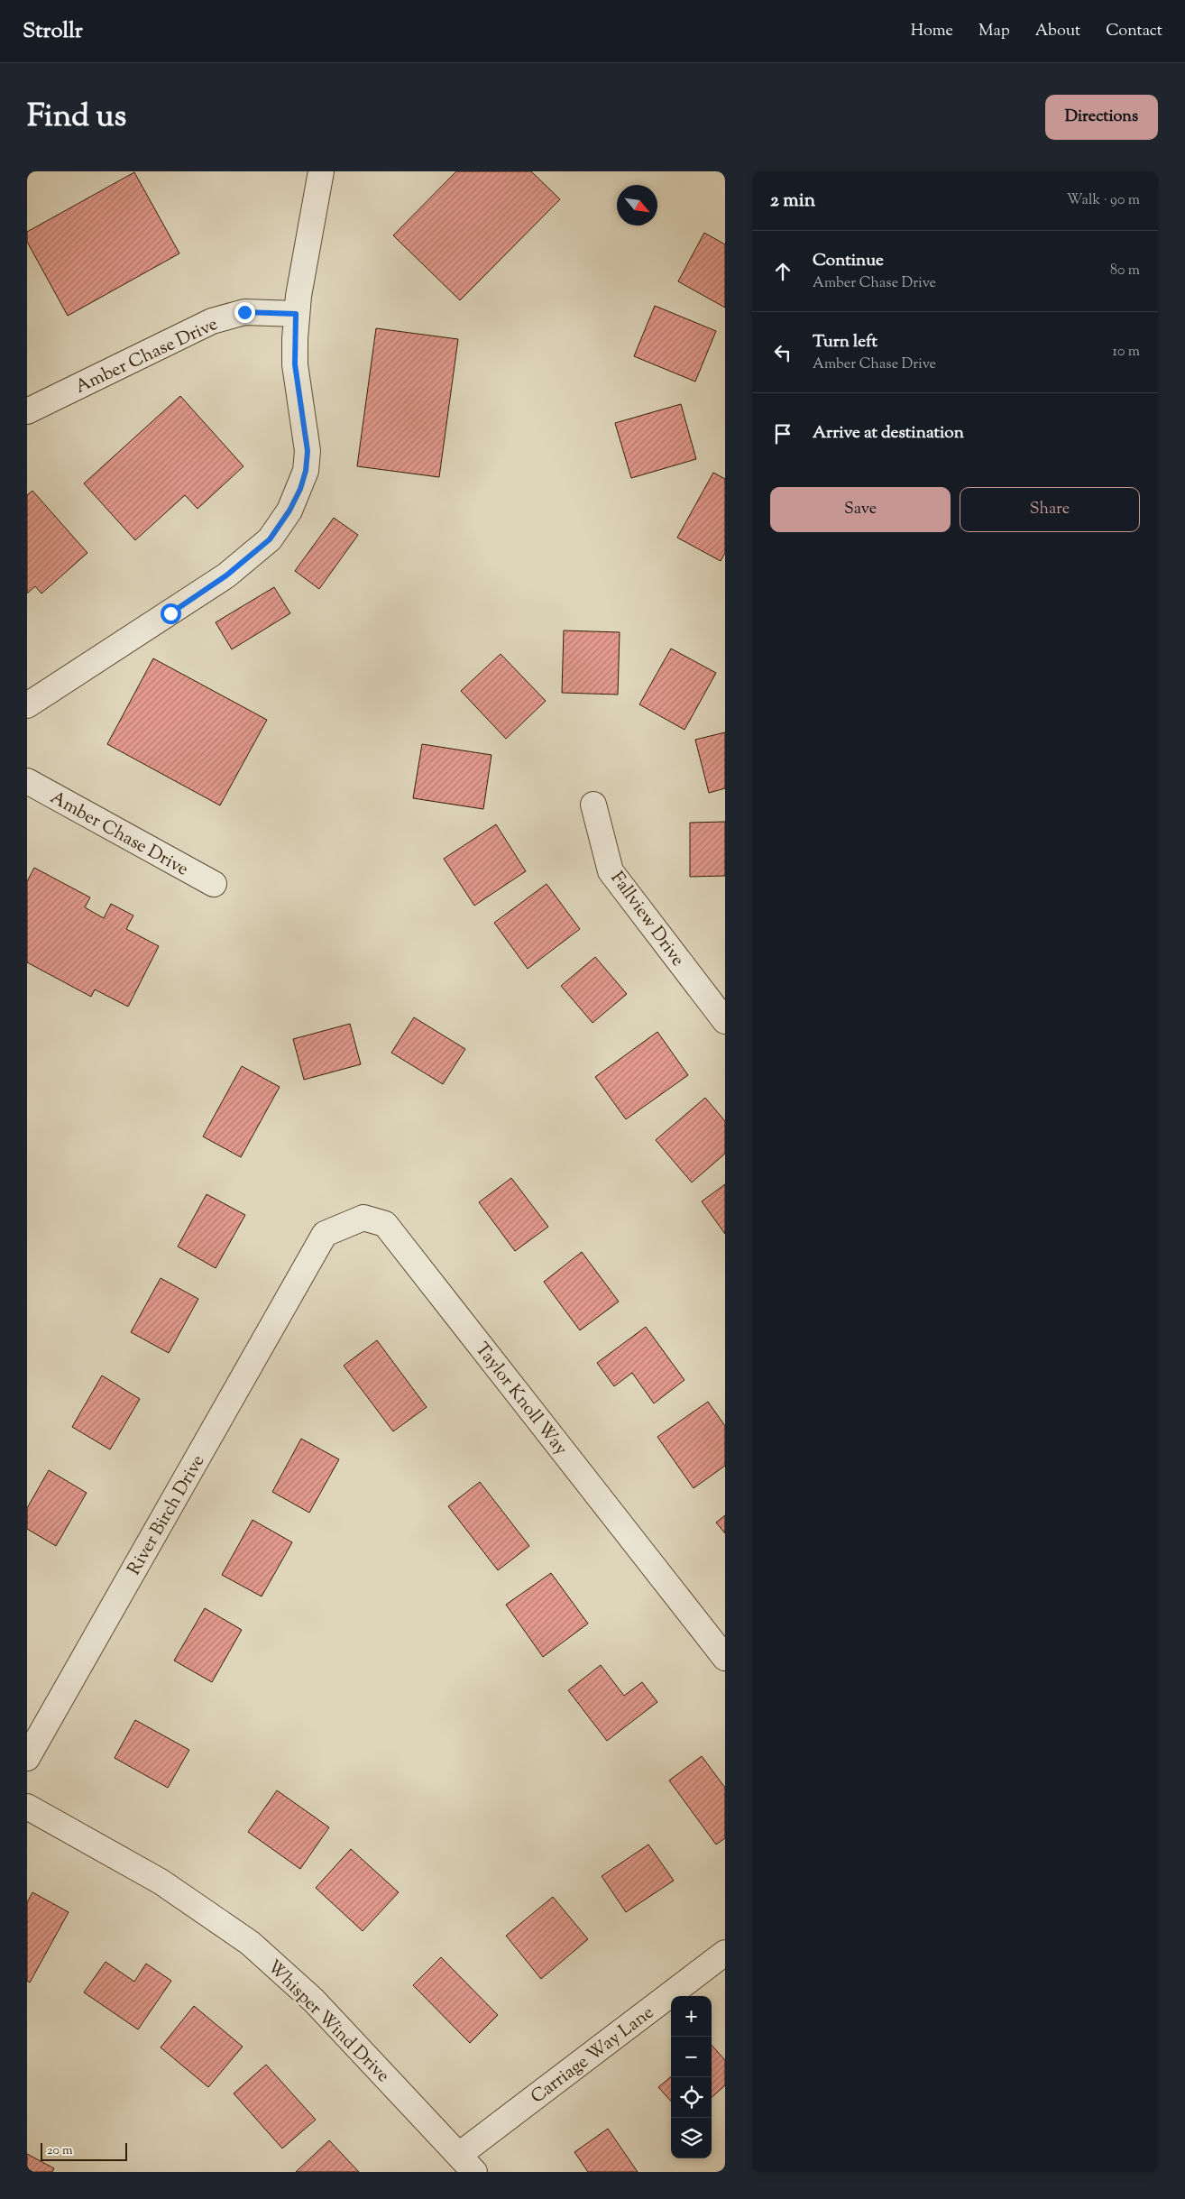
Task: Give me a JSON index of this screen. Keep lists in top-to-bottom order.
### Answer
{
  "streets": {
    "street": [
      "Amber Chase Drive",
      "Fallview Drive",
      "Taylor Knoll Way",
      "River Birch Drive",
      "Whisper Wind Drive",
      "Carriage Way Lane"
    ]
  },
  "crossings": [
    ["Taylor Knoll Way", "River Birch Drive"],
    ["Whisper Wind Drive", "Carriage Way Lane"]
  ],
  "scale_bar": "20 m",
  "north": "bottom right",
  "page": {
    "header": "Strollr",
    "nav": [
      "Home",
      "Map",
      "About",
      "Contact"
    ],
    "title": "Find us",
    "buttons": [
      "Directions",
      ["Save", "Share"]
    ],
    "heading": ["2 min", "Walk · 90 m"],
    "list": [
      ["Continue", "Amber Chase Drive", "80 m"],
      ["Turn left", "Amber Chase Drive", "10 m"],
      "Arrive at destination"
    ],
    "map_buttons": ["+", "−"],
    "scale": "20 m"
  }
}
